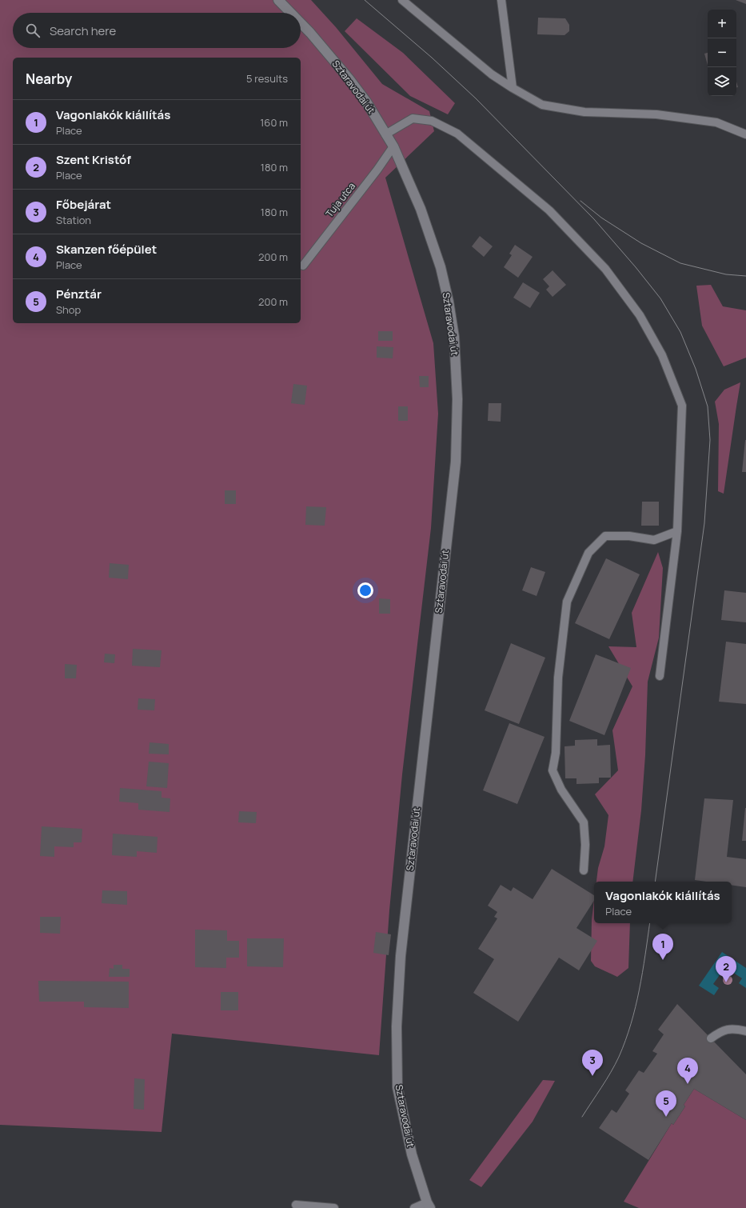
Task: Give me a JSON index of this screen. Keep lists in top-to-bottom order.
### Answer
{
  "streets": {
    "street": ["Sztaravodai út"],
    "lane": ["Tuja utca"]
  },
  "crossings": [
    ["Sztaravodai út", "Tuja utca"]
  ],
  "page": {
    "map_buttons": ["+", "−"],
    "search": "Search here",
    "heading": ["Nearby", "5 results"],
    "list": [
      {
        "mark": "1",
        "name": "Vagonlakók kiállítás",
        "note": "Place",
        "value": "160 m"
      },
      {
        "mark": "2",
        "name": "Szent Kristóf",
        "note": "Place",
        "value": "180 m"
      },
      {
        "mark": "3",
        "name": "Főbejárat",
        "note": "Station",
        "value": "180 m"
      },
      {
        "mark": "4",
        "name": "Skanzen főépület",
        "note": "Place",
        "value": "200 m"
      },
      {
        "mark": "5",
        "name": "Pénztár",
        "note": "Shop",
        "value": "200 m"
      }
    ],
    "popup": ["Vagonlakók kiállítás", "Place"],
    "pins": [
      "1",
      "2",
      "3",
      "4",
      "5"
    ]
  }
}
